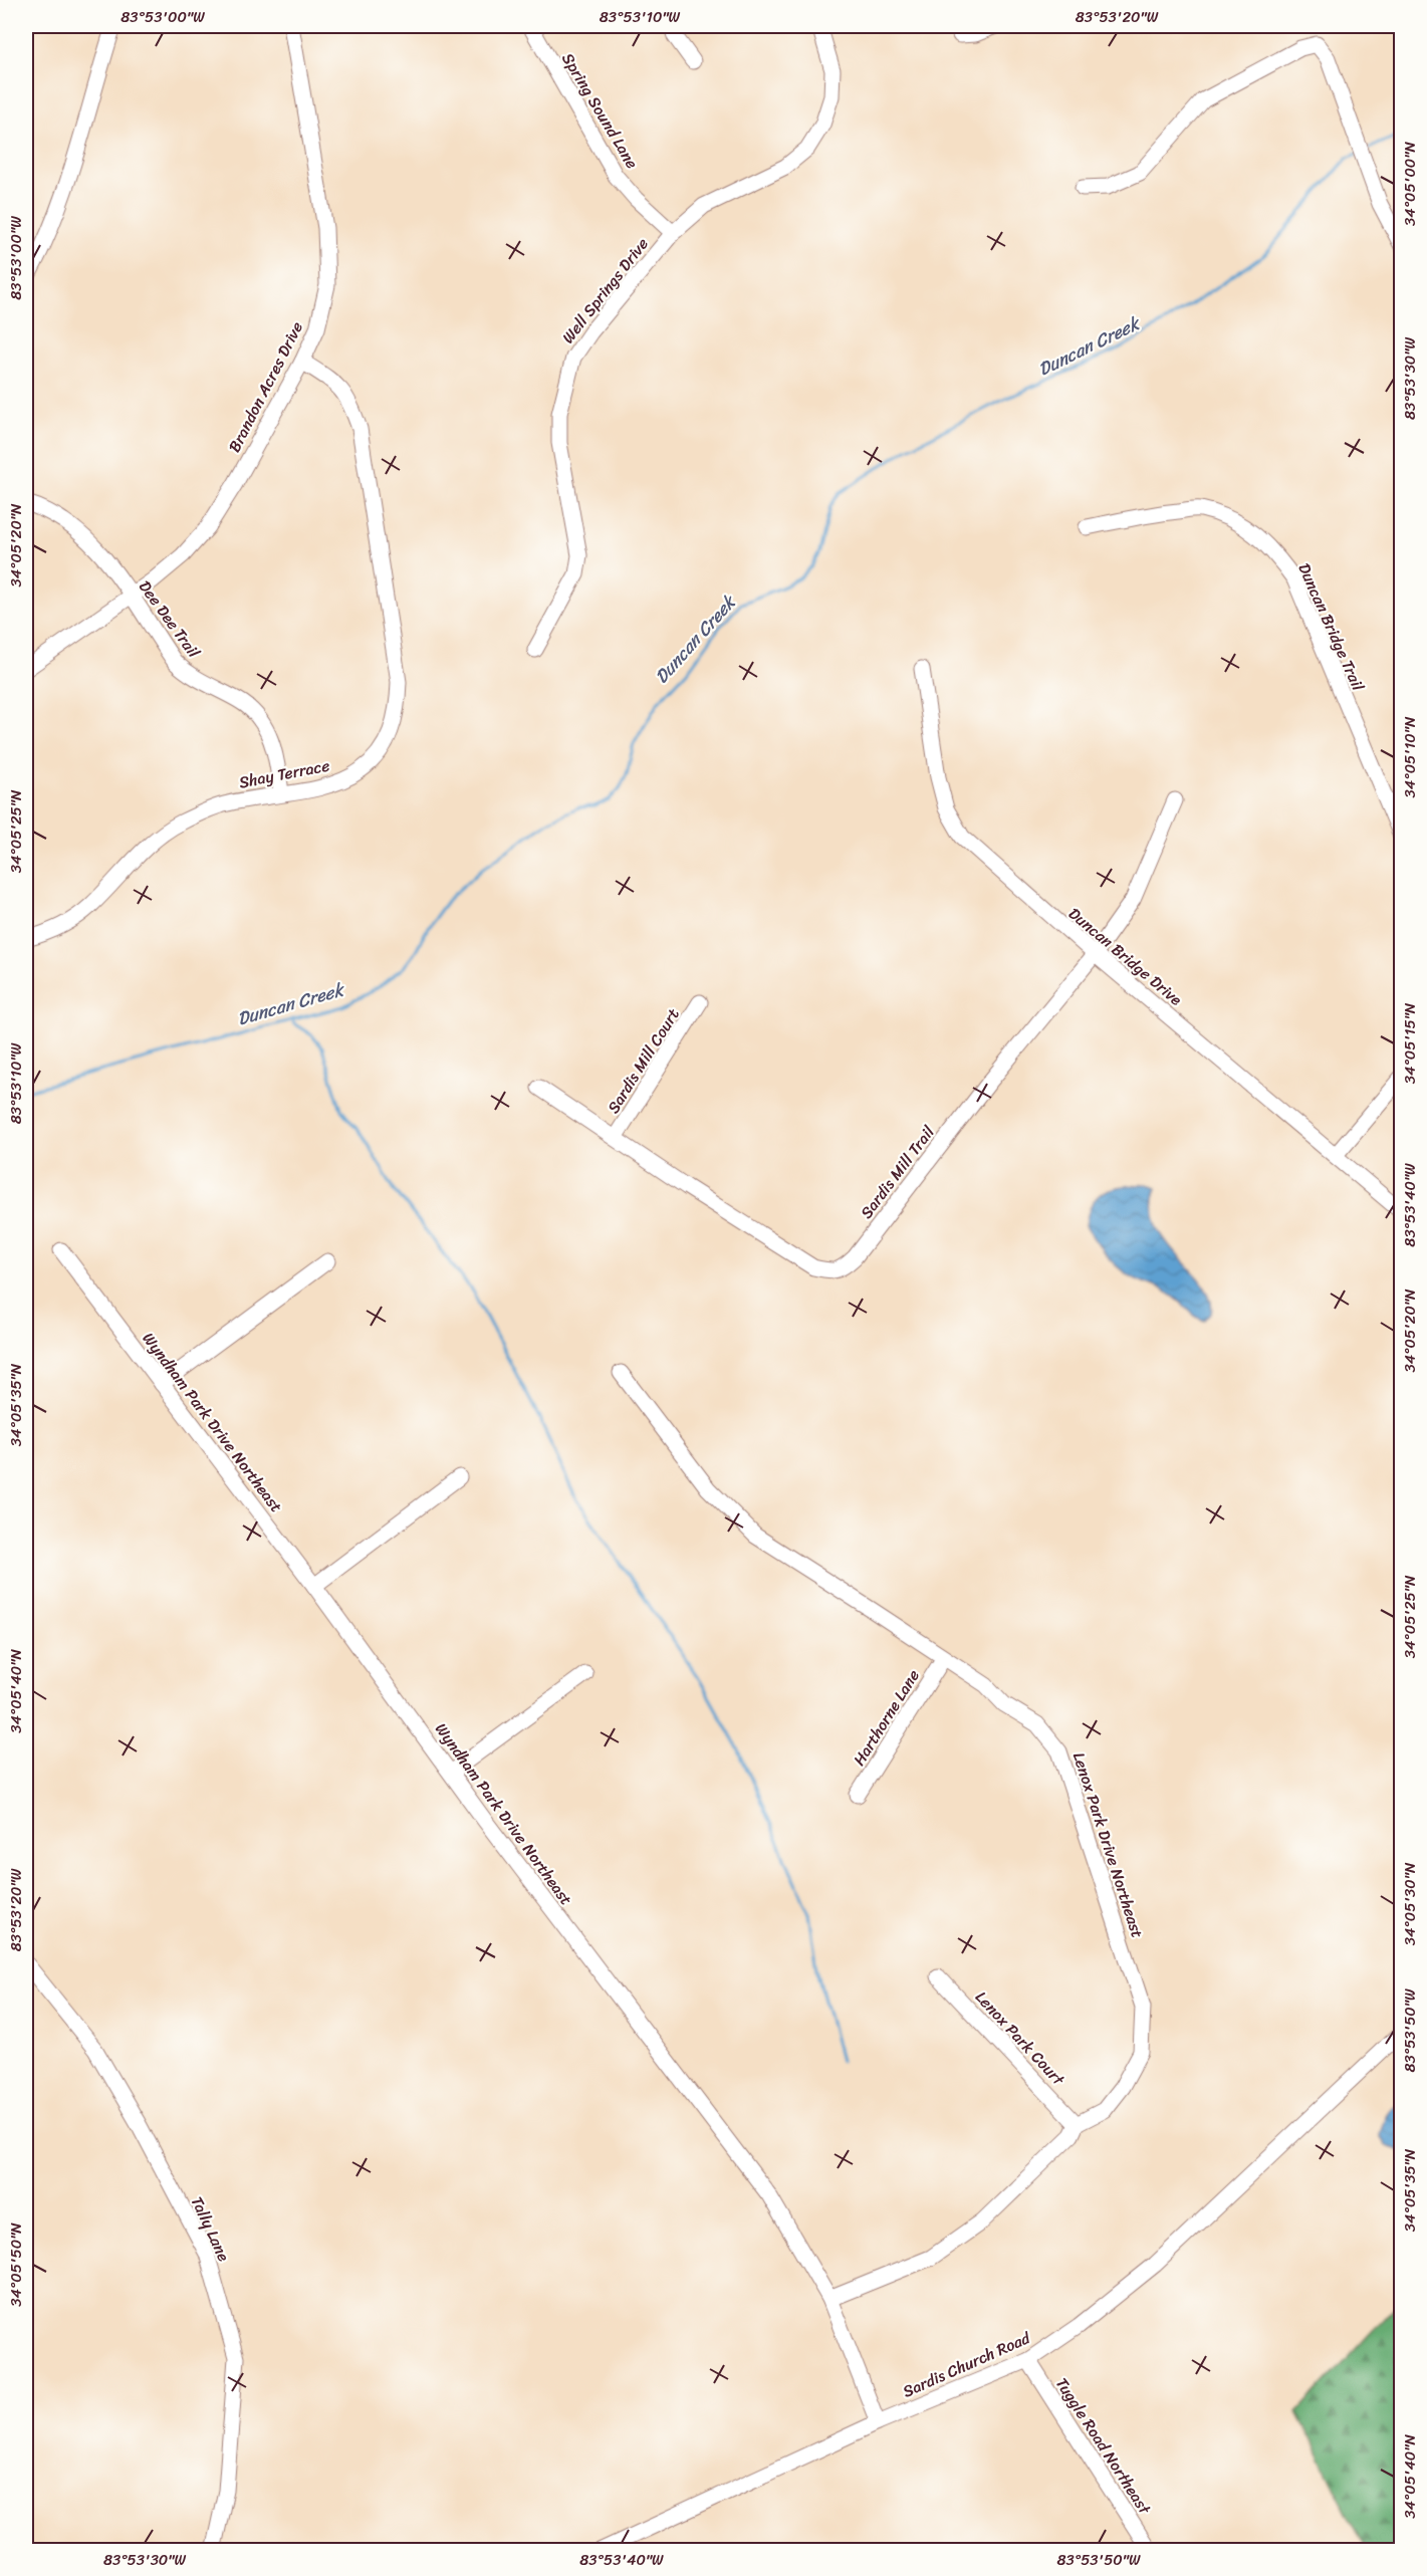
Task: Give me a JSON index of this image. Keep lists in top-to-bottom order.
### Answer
{
  "streets": {
    "street": [
      "Spring Sound Lane",
      "Well Springs Drive",
      "Brandon Acres Drive",
      "Dee Dee Trail",
      "Duncan Bridge Trail",
      "Shay Terrace",
      "Duncan Bridge Drive",
      "Sardis Mill Court",
      "Sardis Mill Trail",
      "Wyndham Park Drive Northeast",
      "Harthorne Lane",
      "Lenox Park Drive Northeast",
      "Lenox Park Court",
      "Tally Lane",
      "Sardis Church Road",
      "Tuggle Road Northeast"
    ]
  },
  "crossings": [
    ["Spring Sound Lane", "Well Springs Drive"],
    ["Brandon Acres Drive", "Dee Dee Trail"],
    ["Brandon Acres Drive", "Shay Terrace"],
    ["Dee Dee Trail", "Shay Terrace"],
    ["Duncan Bridge Drive", "Sardis Mill Trail"],
    ["Sardis Mill Court", "Sardis Mill Trail"],
    ["Wyndham Park Drive Northeast", "Lenox Park Drive Northeast"],
    ["Wyndham Park Drive Northeast", "Sardis Church Road"],
    ["Harthorne Lane", "Lenox Park Drive Northeast"],
    ["Lenox Park Drive Northeast", "Lenox Park Court"],
    ["Sardis Church Road", "Tuggle Road Northeast"]
  ],
  "water": ["Duncan Creek"],
  "coordinates": [
    "83°53'00\"W",
    "83°53'10\"W",
    "83°53'20\"W",
    "34°05'00\"N",
    "83°53'30\"W",
    "34°05'20\"N",
    "34°05'10\"N",
    "34°05'25\"N",
    "34°05'15\"N",
    "83°53'40\"W",
    "34°05'35\"N",
    "34°05'40\"N",
    "34°05'30\"N",
    "83°53'50\"W",
    "34°05'50\"N"
  ]
}
